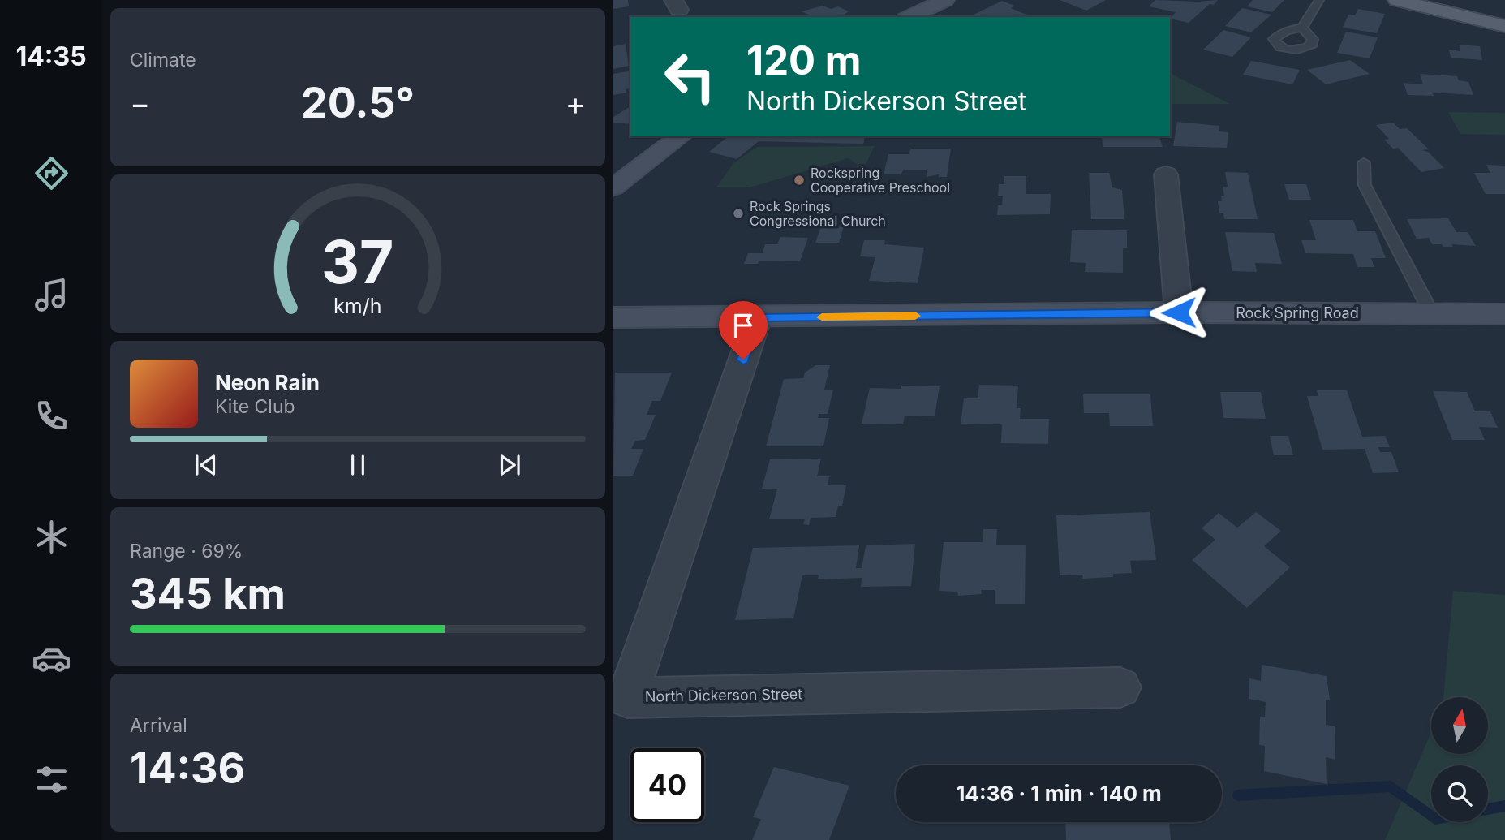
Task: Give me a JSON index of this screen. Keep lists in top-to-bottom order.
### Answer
{
  "streets": {
    "street": ["Rock Spring Road", "North Dickerson Street"]
  },
  "crossings": [
    ["Rock Spring Road", "North Dickerson Street"]
  ],
  "places": ["Rockspring Cooperative Preschool", "Rock Springs Congressional Church"],
  "north": "top",
  "page": {
    "tabs": "14:35",
    "tile": [
      "Climate",
      ["Range · 69%", "345 km"],
      ["Arrival", "14:36"]
    ],
    "turn": ["120 m", "North Dickerson Street"],
    "heat": ["−", "20.5°", "+"],
    "song": ["Neon Rain", "Kite Club"],
    "limit": "40",
    "trip": "14:36 · 1 min · 140 m",
    "gauge": ["37", "km/h"]
  }
}
